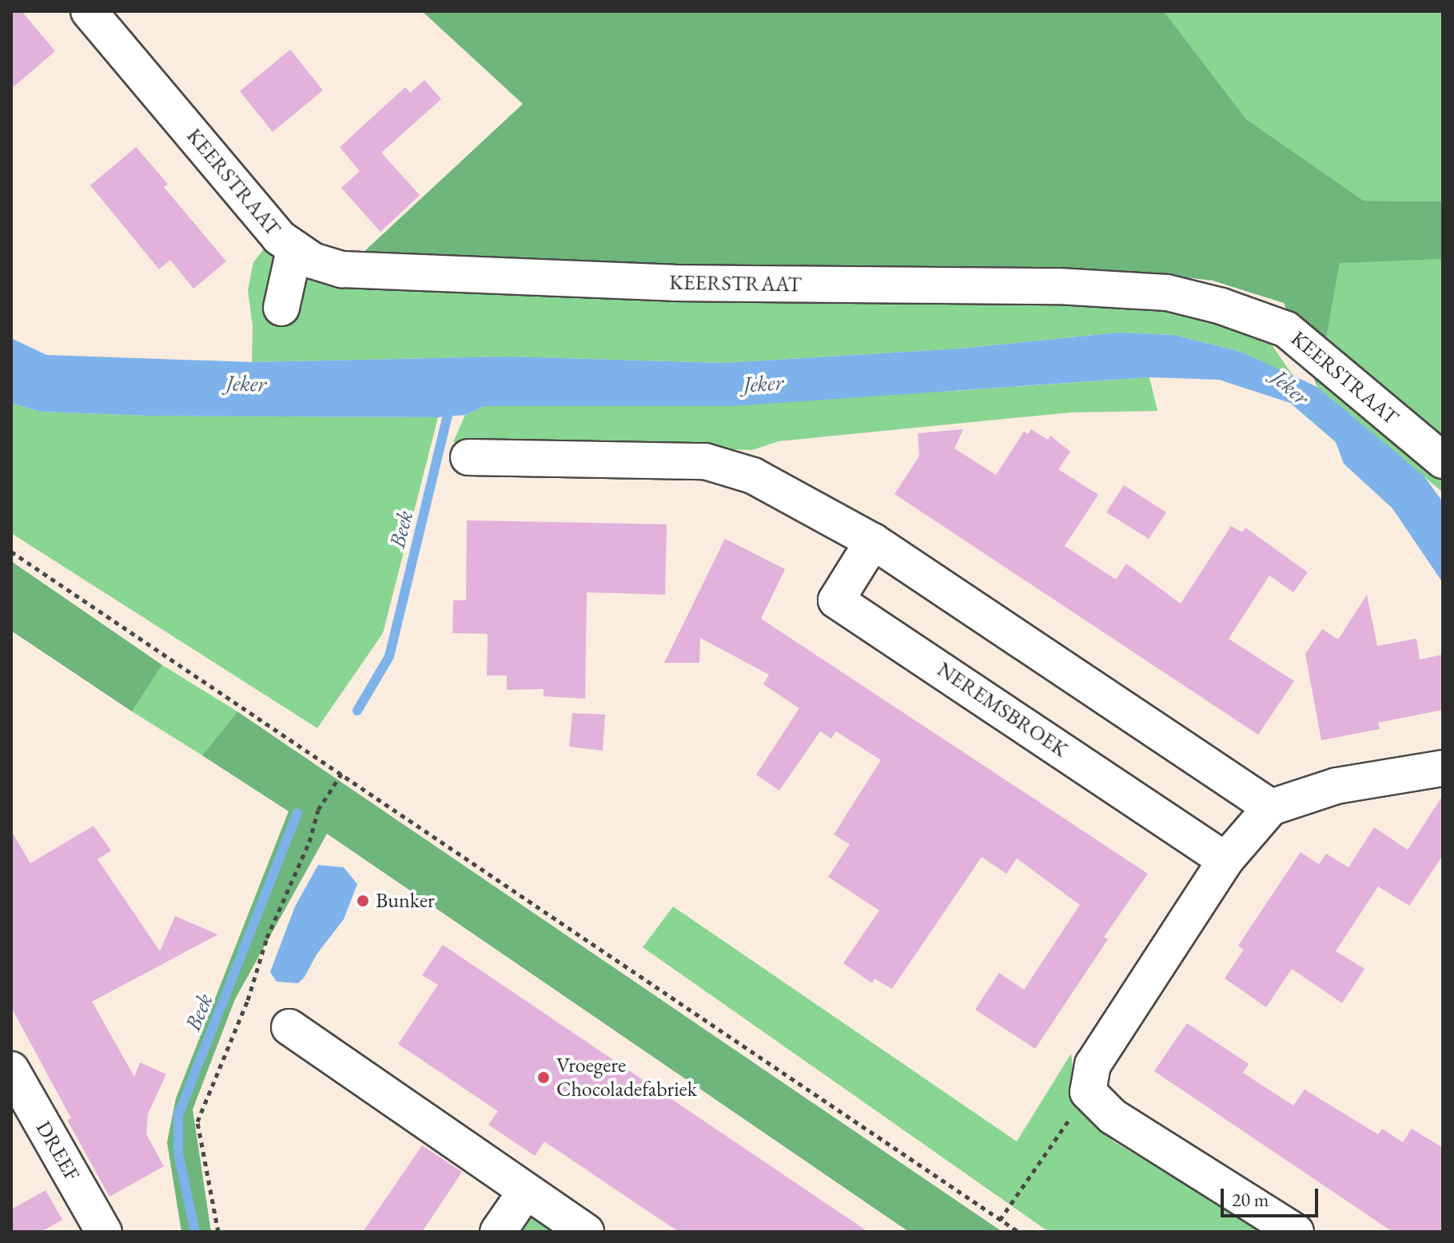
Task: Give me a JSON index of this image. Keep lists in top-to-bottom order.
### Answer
{
  "streets": {
    "street": ["KEERSTRAAT", "NEREMSBROEK", "DREEF"]
  },
  "water": ["Jeker", "Beek"],
  "places": ["Bunker", "Vroegere Chocoladefabriek"],
  "scale_bar": "20 m"
}
